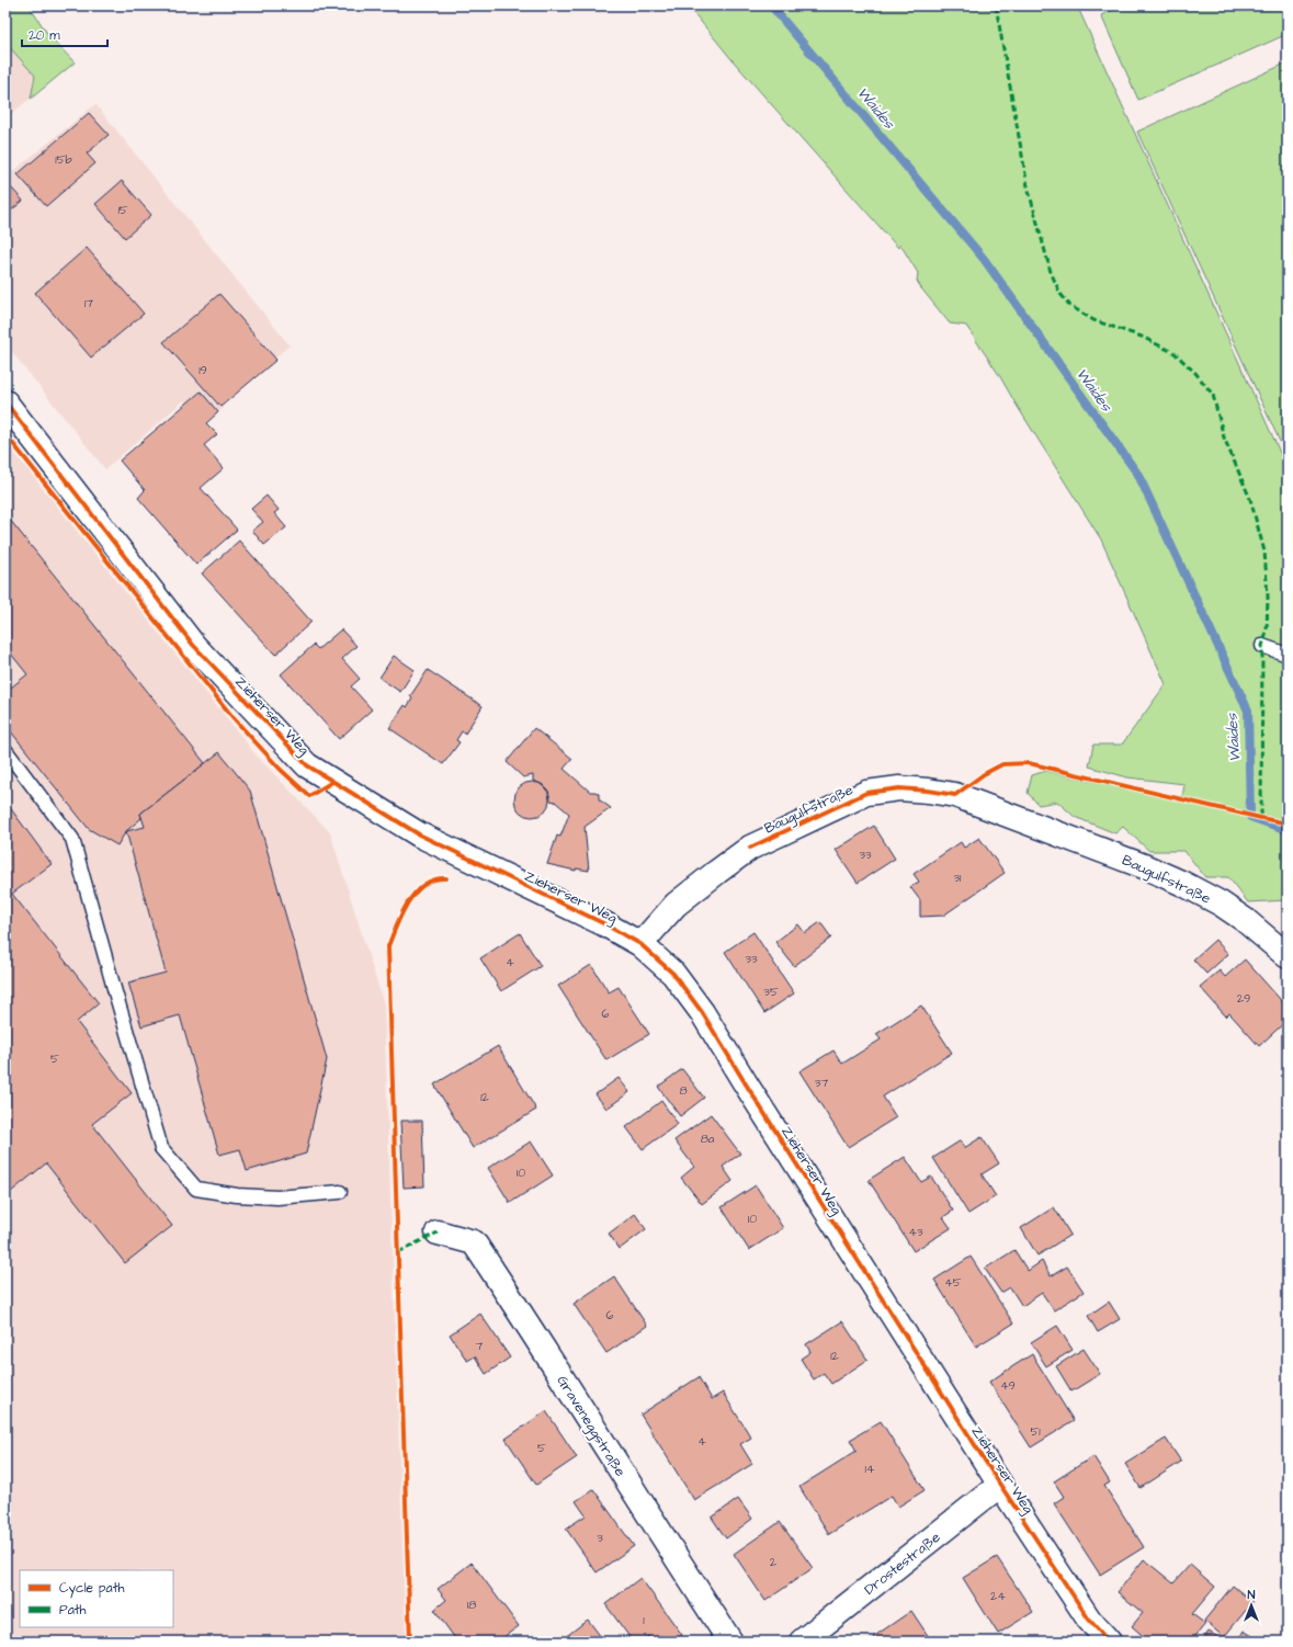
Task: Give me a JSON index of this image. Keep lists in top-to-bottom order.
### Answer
{
  "streets": {
    "street": [
      "Zieherser Weg",
      "Baugulfstraße",
      "Graveneggstraße",
      "Drostestraße"
    ]
  },
  "crossings": [
    ["Zieherser Weg", "Baugulfstraße"],
    ["Zieherser Weg", "Drostestraße"]
  ],
  "water": ["Waides"],
  "house_numbers": [
    "15b",
    "15",
    "17",
    "19",
    "33",
    "31",
    "33",
    "4",
    "35",
    "29",
    "6",
    "5",
    "37",
    "8",
    "12",
    "8a",
    "10",
    "10",
    "43",
    "45",
    "6",
    "7",
    "12",
    "49",
    "51",
    "4",
    "5",
    "14",
    "3",
    "2",
    "24",
    "18",
    "1"
  ],
  "legend": ["Cycle path", "Path"],
  "scale_bar": "20 m",
  "north": "top"
}
